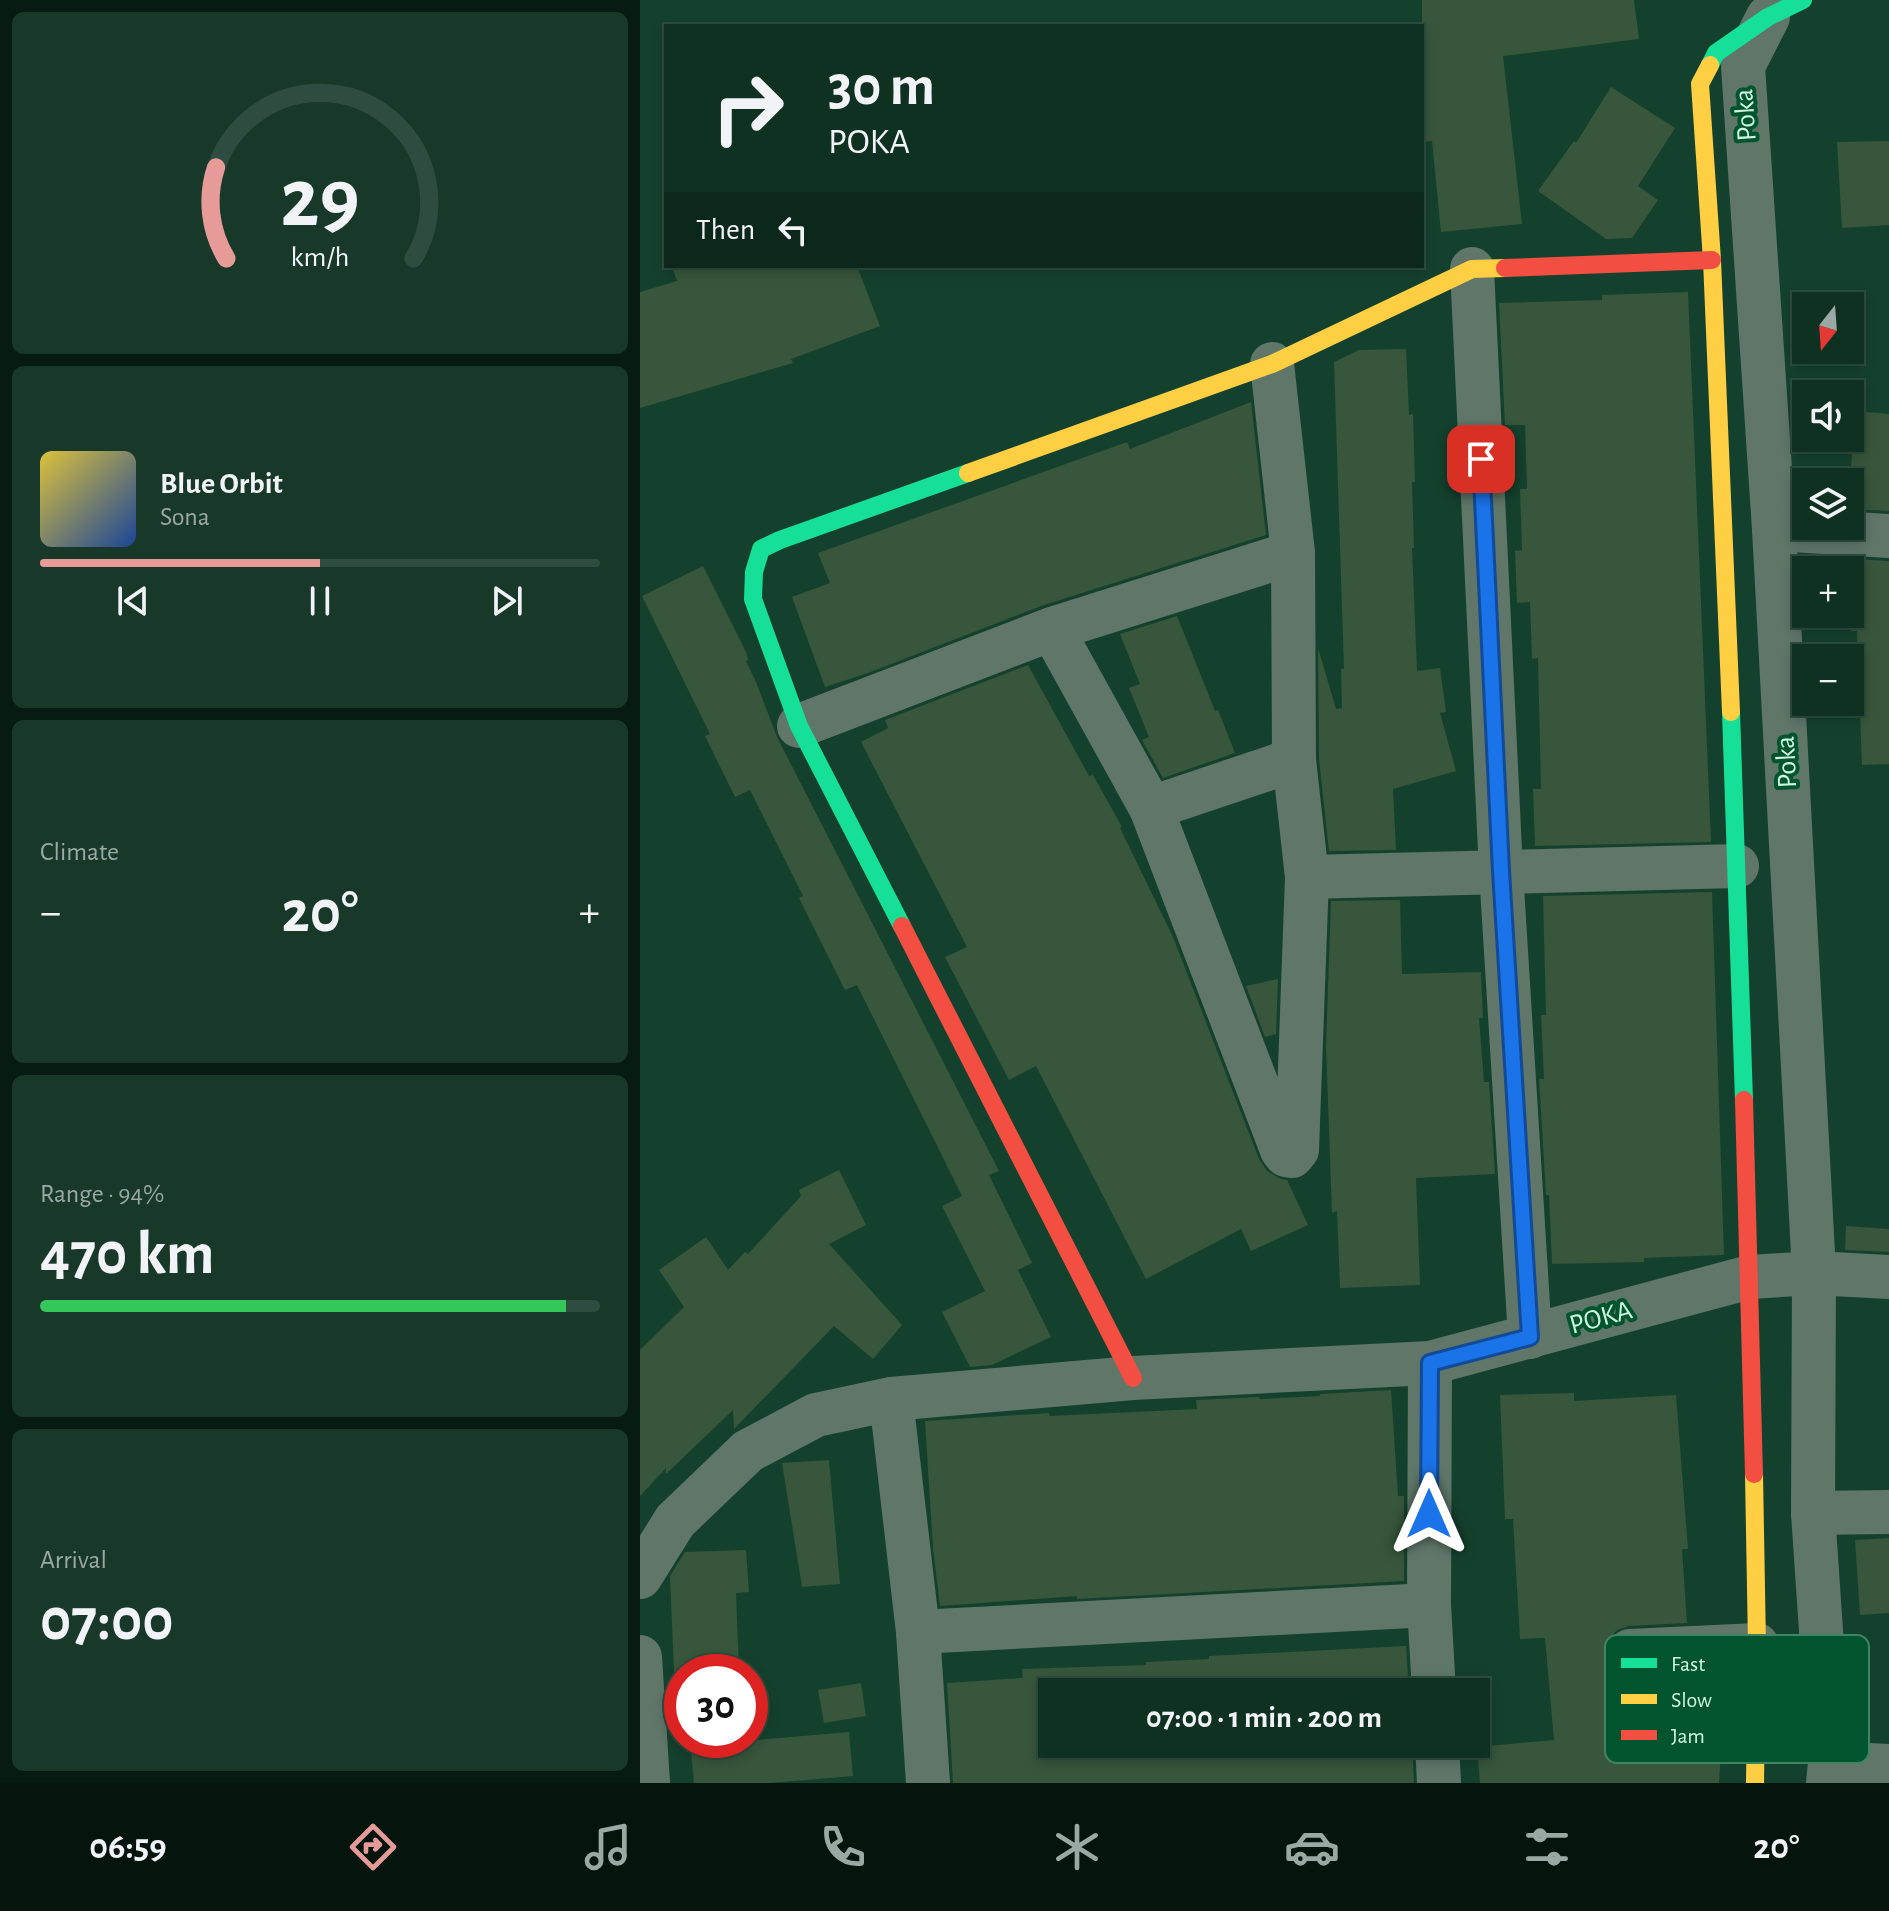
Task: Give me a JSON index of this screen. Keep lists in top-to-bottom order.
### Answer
{
  "streets": {
    "street": ["Poka", "POKA"]
  },
  "crossings": [
    ["Poka", "POKA"]
  ],
  "legend": ["Fast", "Slow", "Jam"],
  "north": "bottom",
  "page": {
    "turn": ["30 m", "POKA"],
    "then": "Then",
    "map_buttons": ["+", "−"],
    "song": ["Blue Orbit", "Sona"],
    "tile": [
      "Climate",
      ["Range · 94%", "470 km"],
      ["Arrival", "07:00"]
    ],
    "heat": ["−", "20°", "+"],
    "limit": "30",
    "trip": "07:00 · 1 min · 200 m",
    "tabs": ["06:59", "20°"],
    "gauge": ["29", "km/h"]
  }
}
